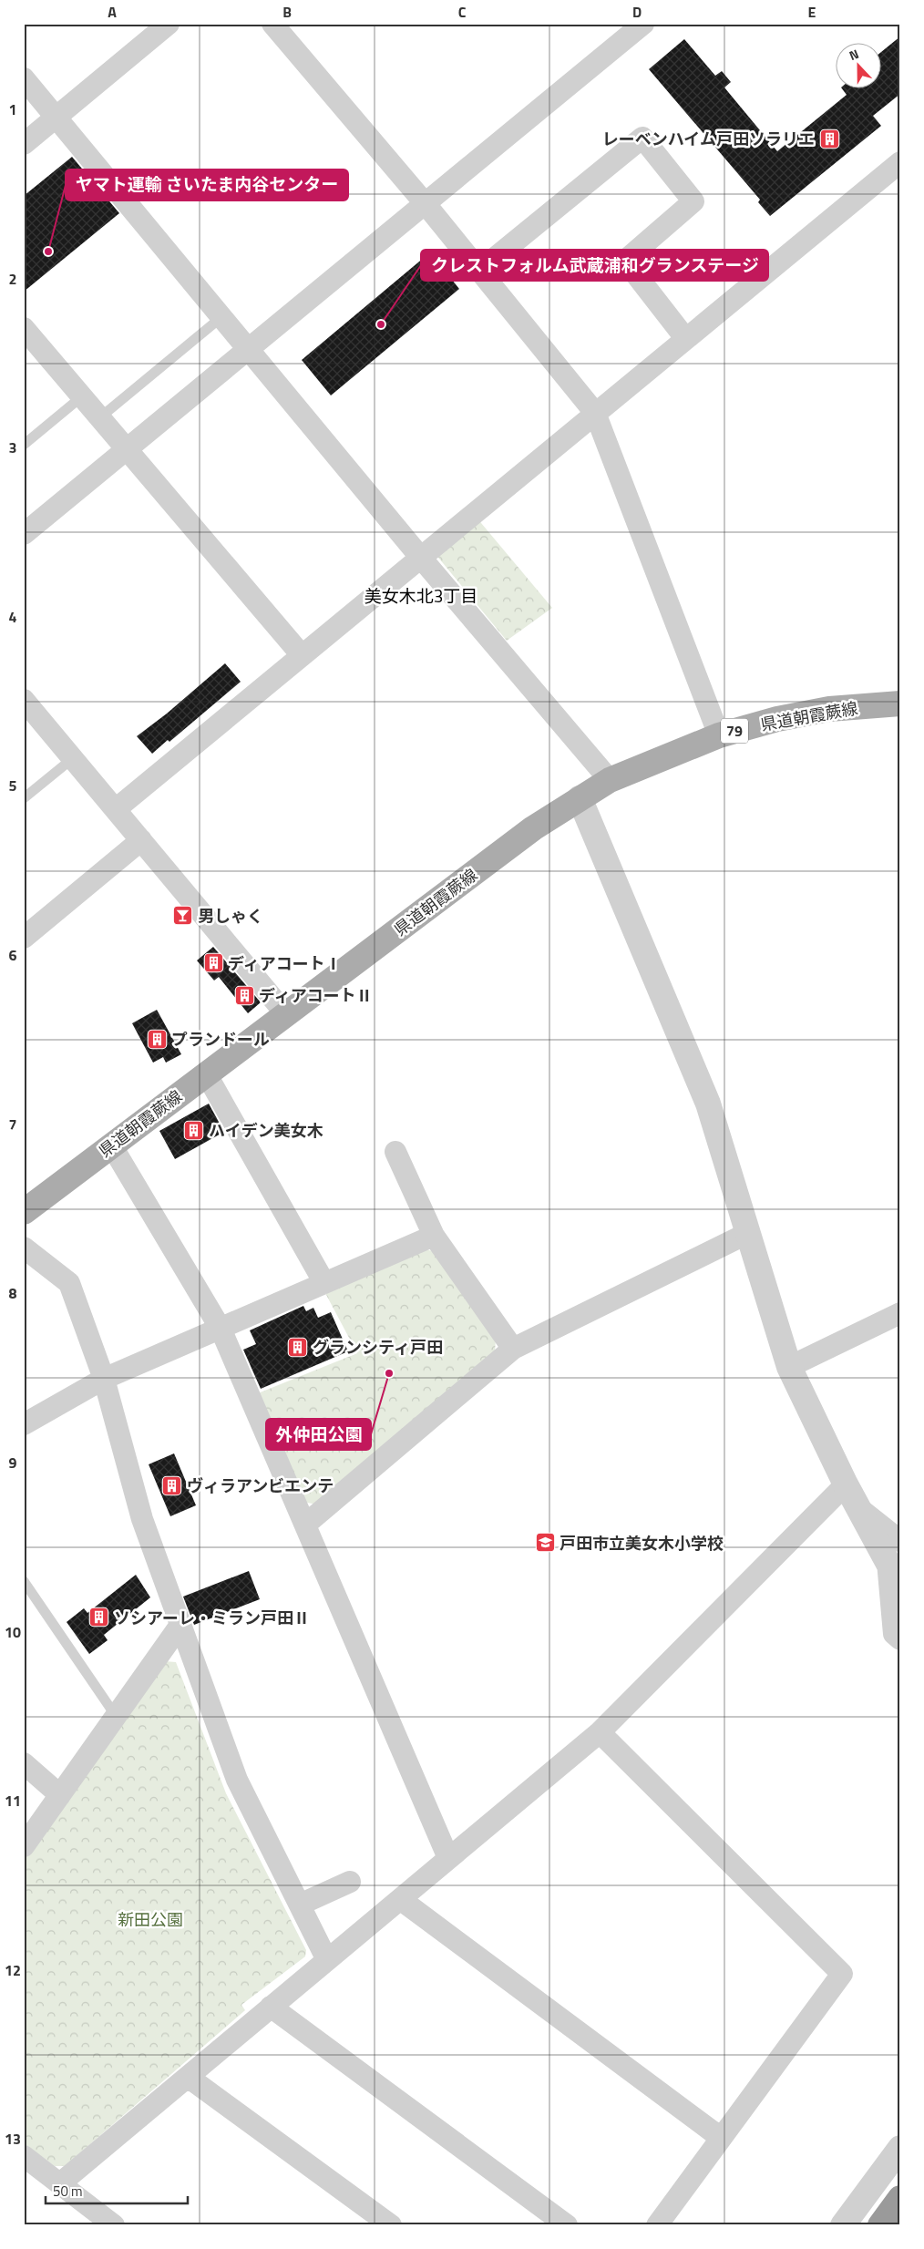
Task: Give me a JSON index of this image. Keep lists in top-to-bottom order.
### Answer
{
  "streets": {
    "main road": ["県道朝霞蕨線", "79"]
  },
  "districts": ["美女木北3丁目"],
  "parks": ["新田公園"],
  "places": {
    "building": [
      "レーベンハイム戸田ソラリエ",
      "ディアコートⅠ",
      "ディアコートⅡ",
      "プランドール",
      "ハイデン美女木",
      "グランシティ戸田",
      "ヴィラアンビエンテ",
      "ソシアーレ・ミラン戸田Ⅱ"
    ],
    "other": ["ヤマト運輸 さいたま内谷センター", "クレストフォルム武蔵浦和グランステージ", "外仲田公園"],
    "bar": ["男しゃく"],
    "school or university": ["戸田市立美女木小学校"]
  },
  "scale_bar": "50 m",
  "north": "top",
  "grid": {
    "columns": [
      "A",
      "B",
      "C",
      "D",
      "E"
    ],
    "rows": [
      "1",
      "2",
      "3",
      "4",
      "5",
      "6",
      "7",
      "8",
      "9",
      "10",
      "11",
      "12",
      "13"
    ]
  }
}
